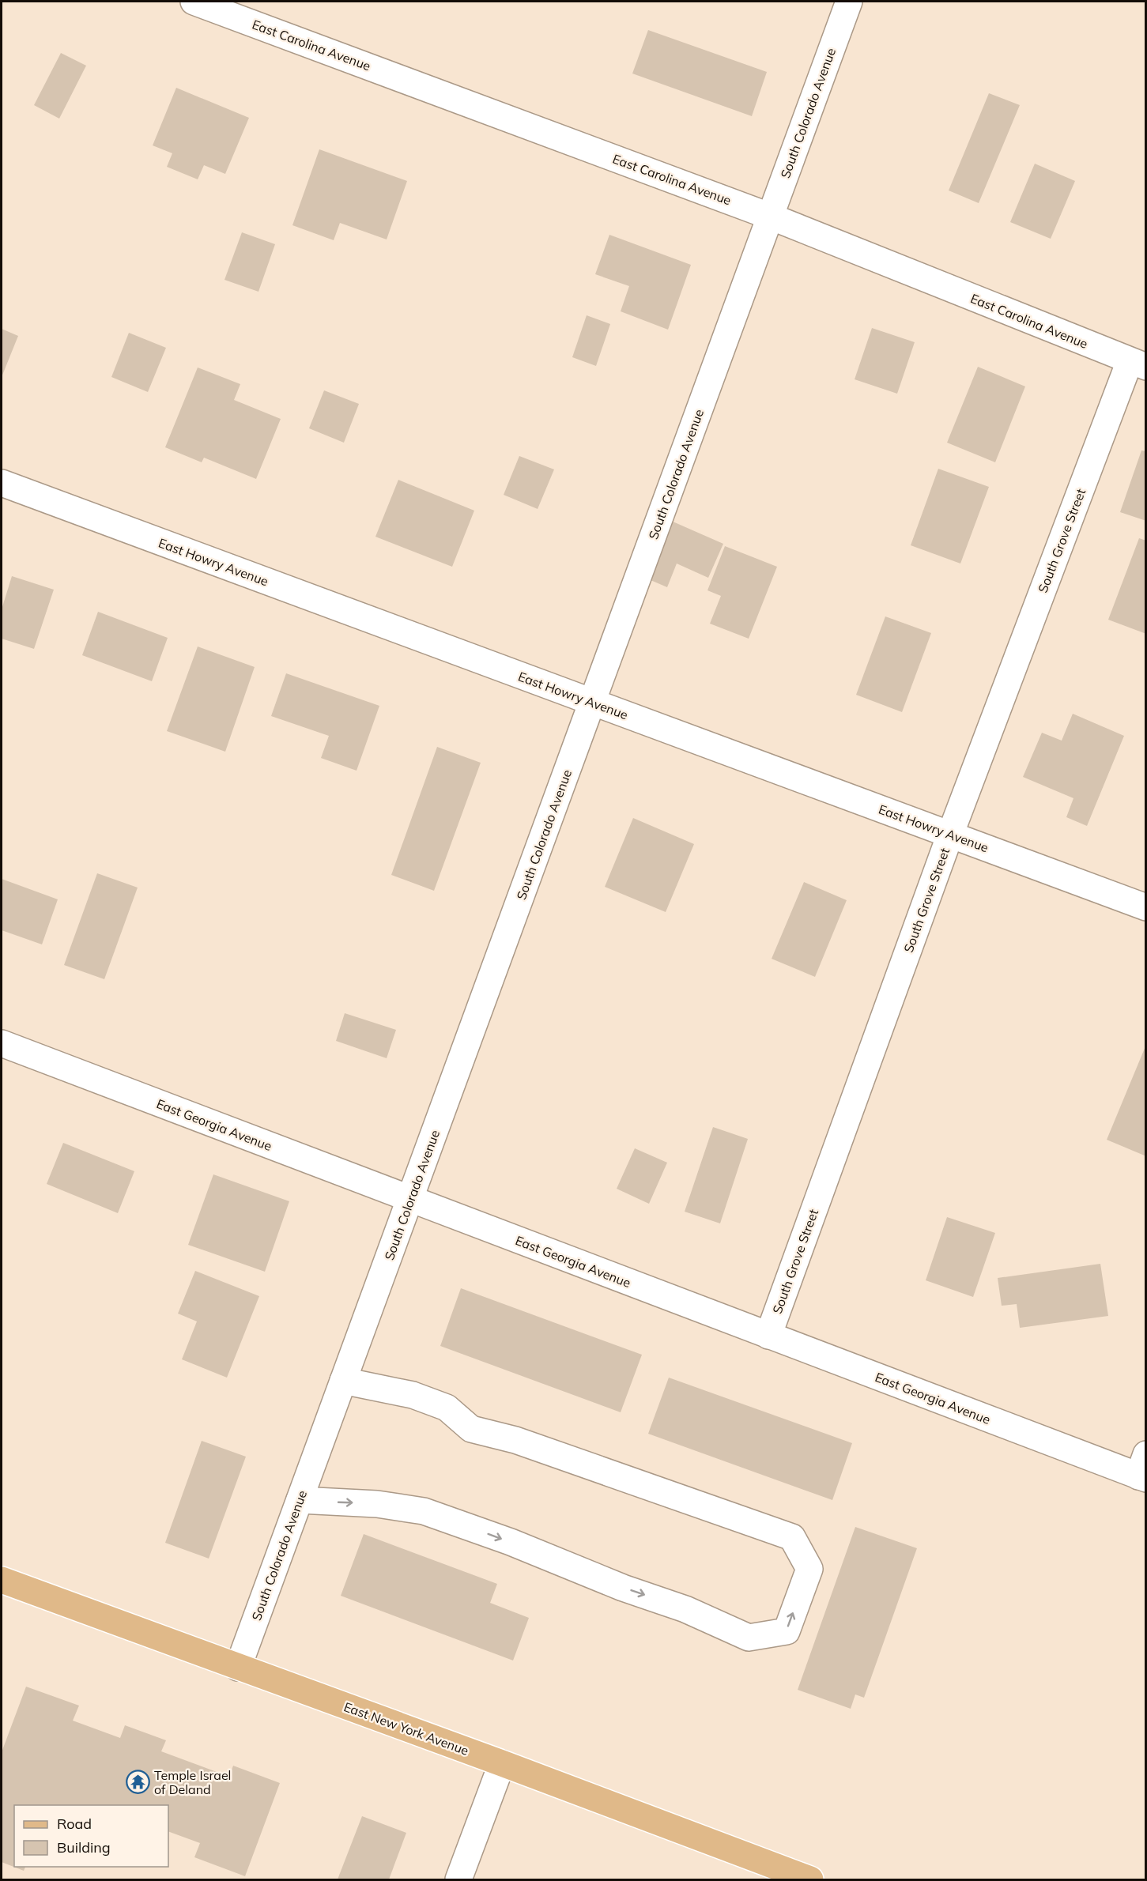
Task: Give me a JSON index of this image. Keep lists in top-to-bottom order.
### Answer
{
  "streets": {
    "main road": ["East New York Avenue"],
    "street": [
      "East Carolina Avenue",
      "South Colorado Avenue",
      "South Grove Street",
      "East Howry Avenue",
      "East Georgia Avenue"
    ]
  },
  "crossings": [
    ["East Carolina Avenue", "South Colorado Avenue"],
    ["East Carolina Avenue", "South Grove Street"],
    ["South Colorado Avenue", "East Howry Avenue"],
    ["South Colorado Avenue", "East Georgia Avenue"],
    ["South Colorado Avenue", "East New York Avenue"],
    ["South Grove Street", "East Howry Avenue"],
    ["South Grove Street", "East Georgia Avenue"]
  ],
  "places": {
    "temple": ["Temple Israel of Deland"]
  },
  "legend": ["Road", "Building"]
}
